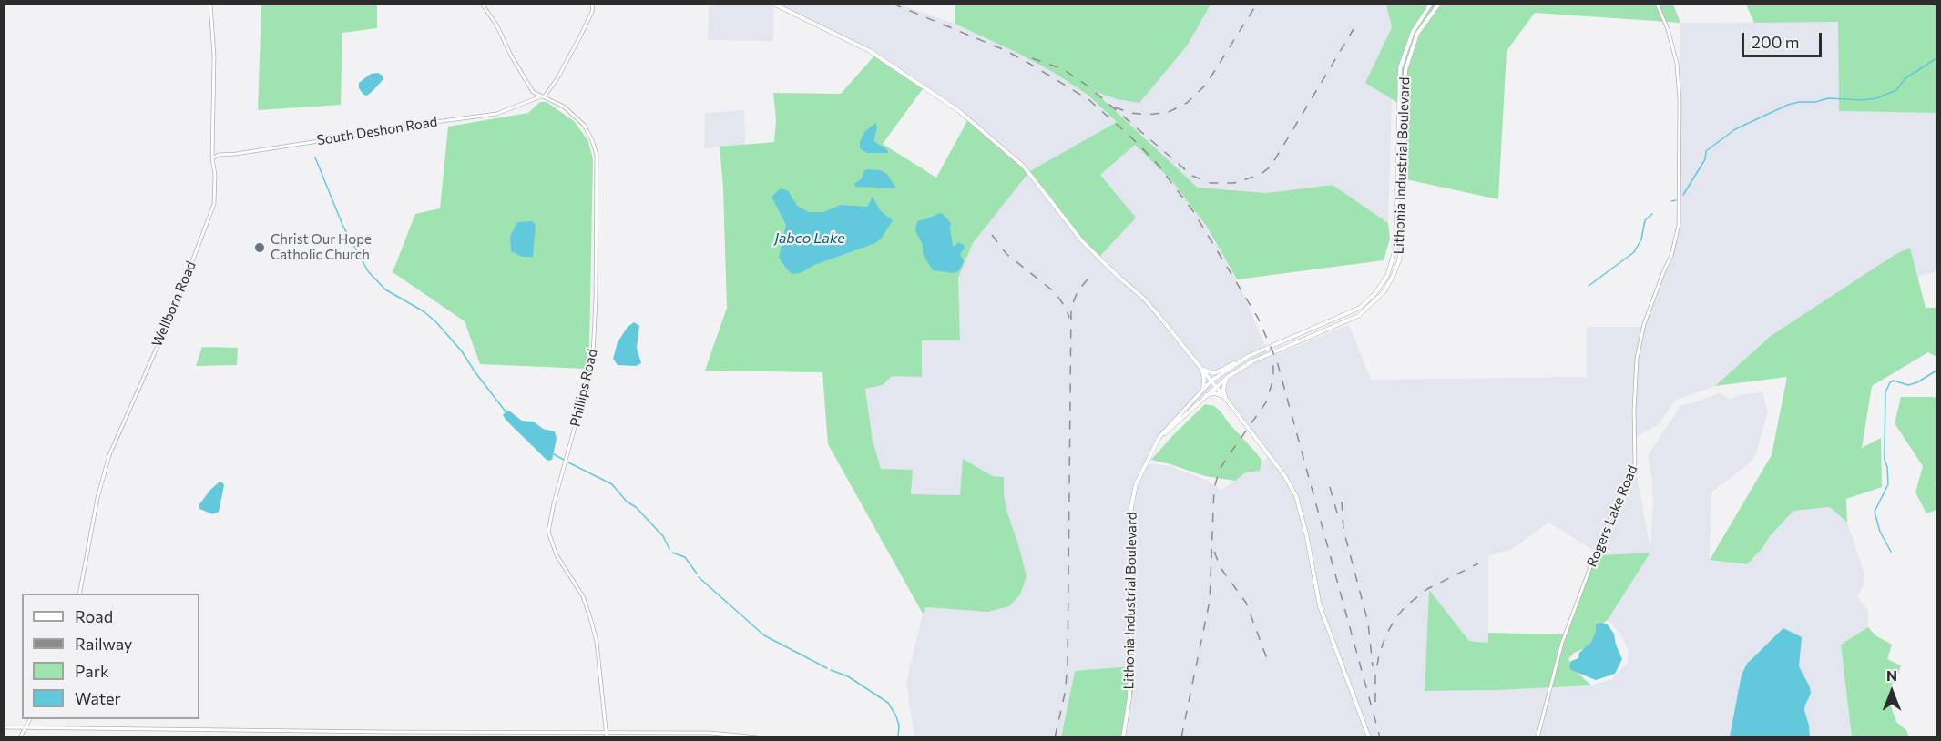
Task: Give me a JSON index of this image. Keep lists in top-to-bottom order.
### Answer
{
  "streets": {
    "main road": ["Lithonia Industrial Boulevard"],
    "street": [
      "South Deshon Road",
      "Wellborn Road",
      "Phillips Road",
      "Rogers Lake Road"
    ]
  },
  "crossings": [
    ["South Deshon Road", "Wellborn Road"],
    ["South Deshon Road", "Phillips Road"]
  ],
  "water": ["Jabco Lake"],
  "places": ["Christ Our Hope Catholic Church"],
  "legend": [
    "Road",
    "Railway",
    "Park",
    "Water"
  ],
  "scale_bar": "200 m",
  "north": "top"
}
